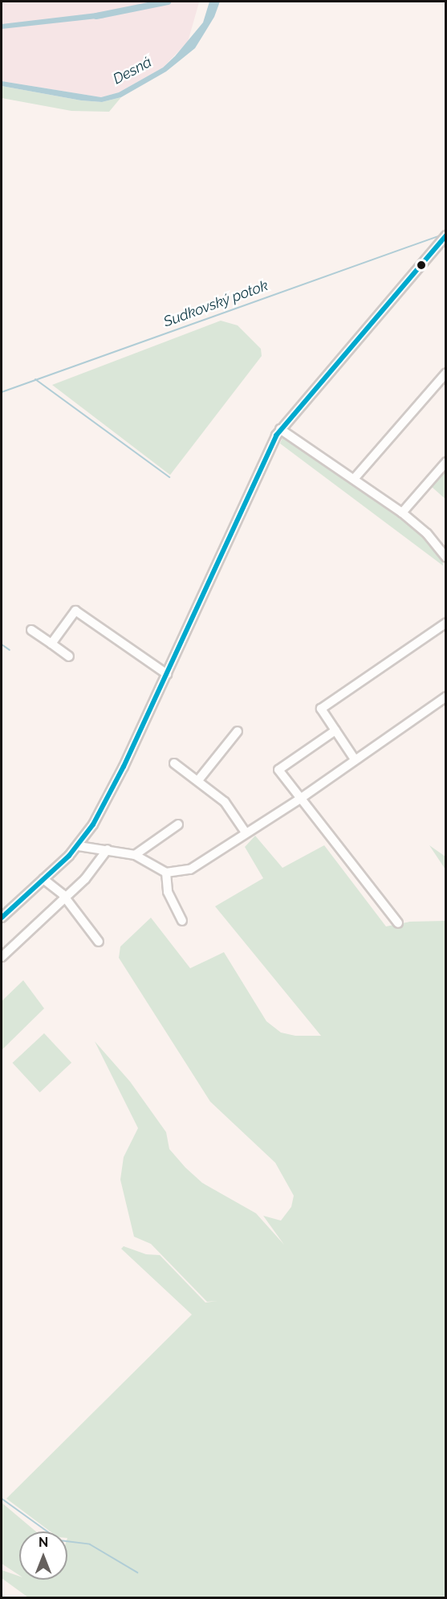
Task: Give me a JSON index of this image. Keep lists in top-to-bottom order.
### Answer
{
  "water": ["Desná", "Sudkovský potok"],
  "north": "top"
}
